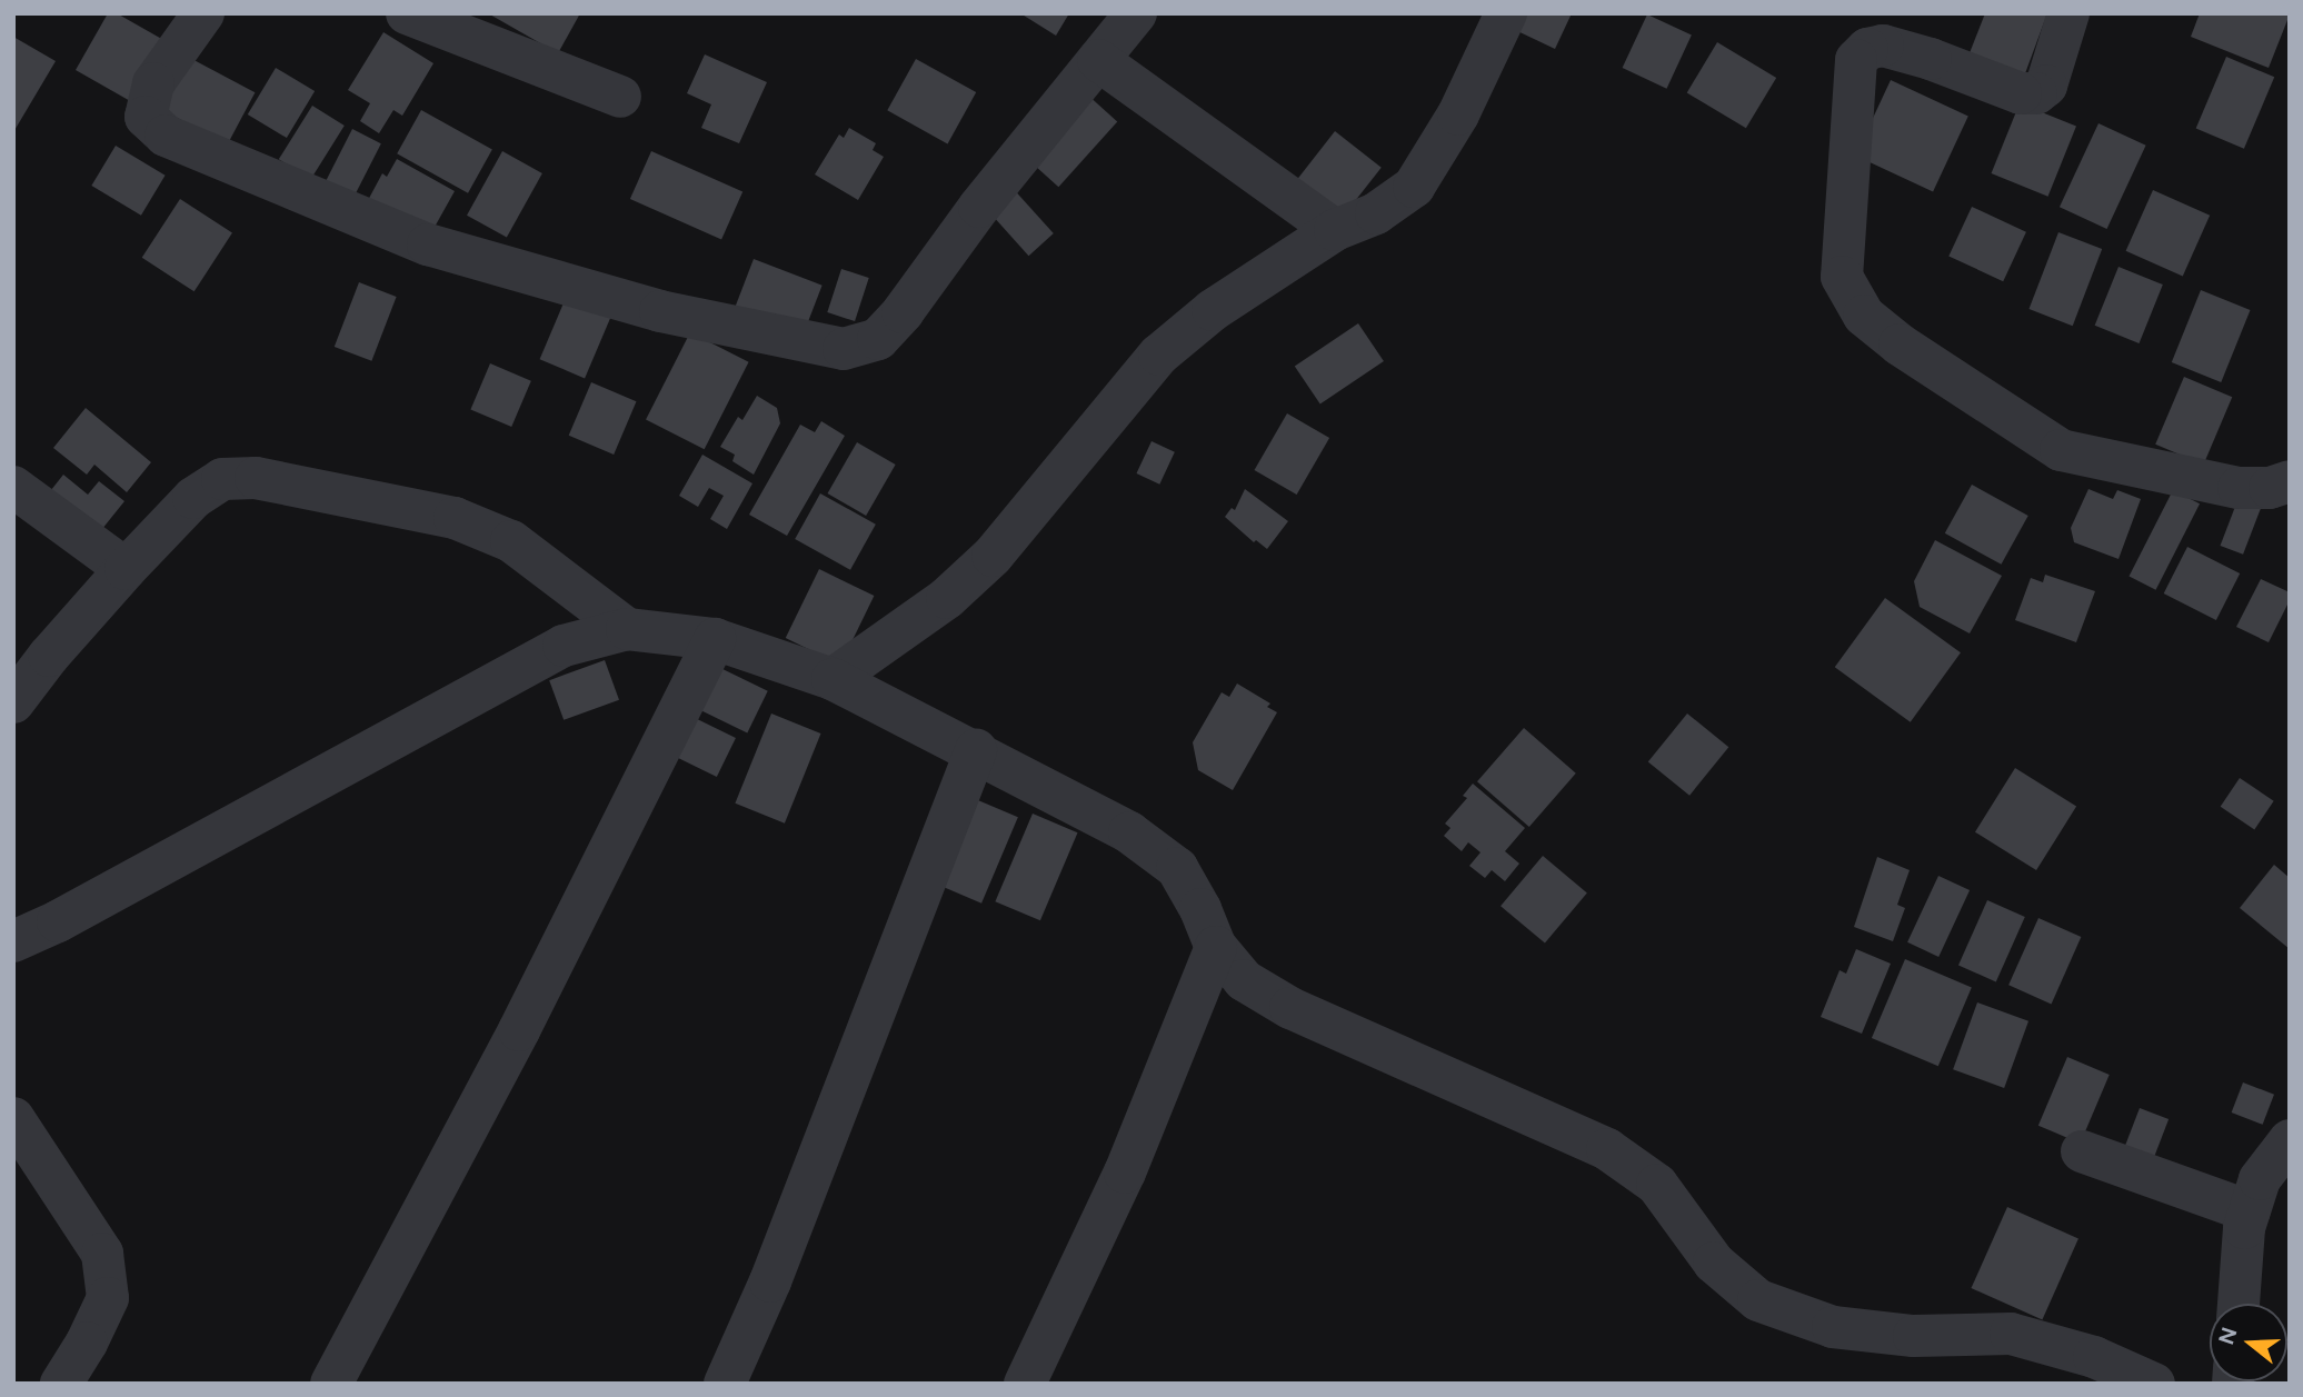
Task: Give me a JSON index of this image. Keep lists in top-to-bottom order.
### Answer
{
  "north": "left"
}
